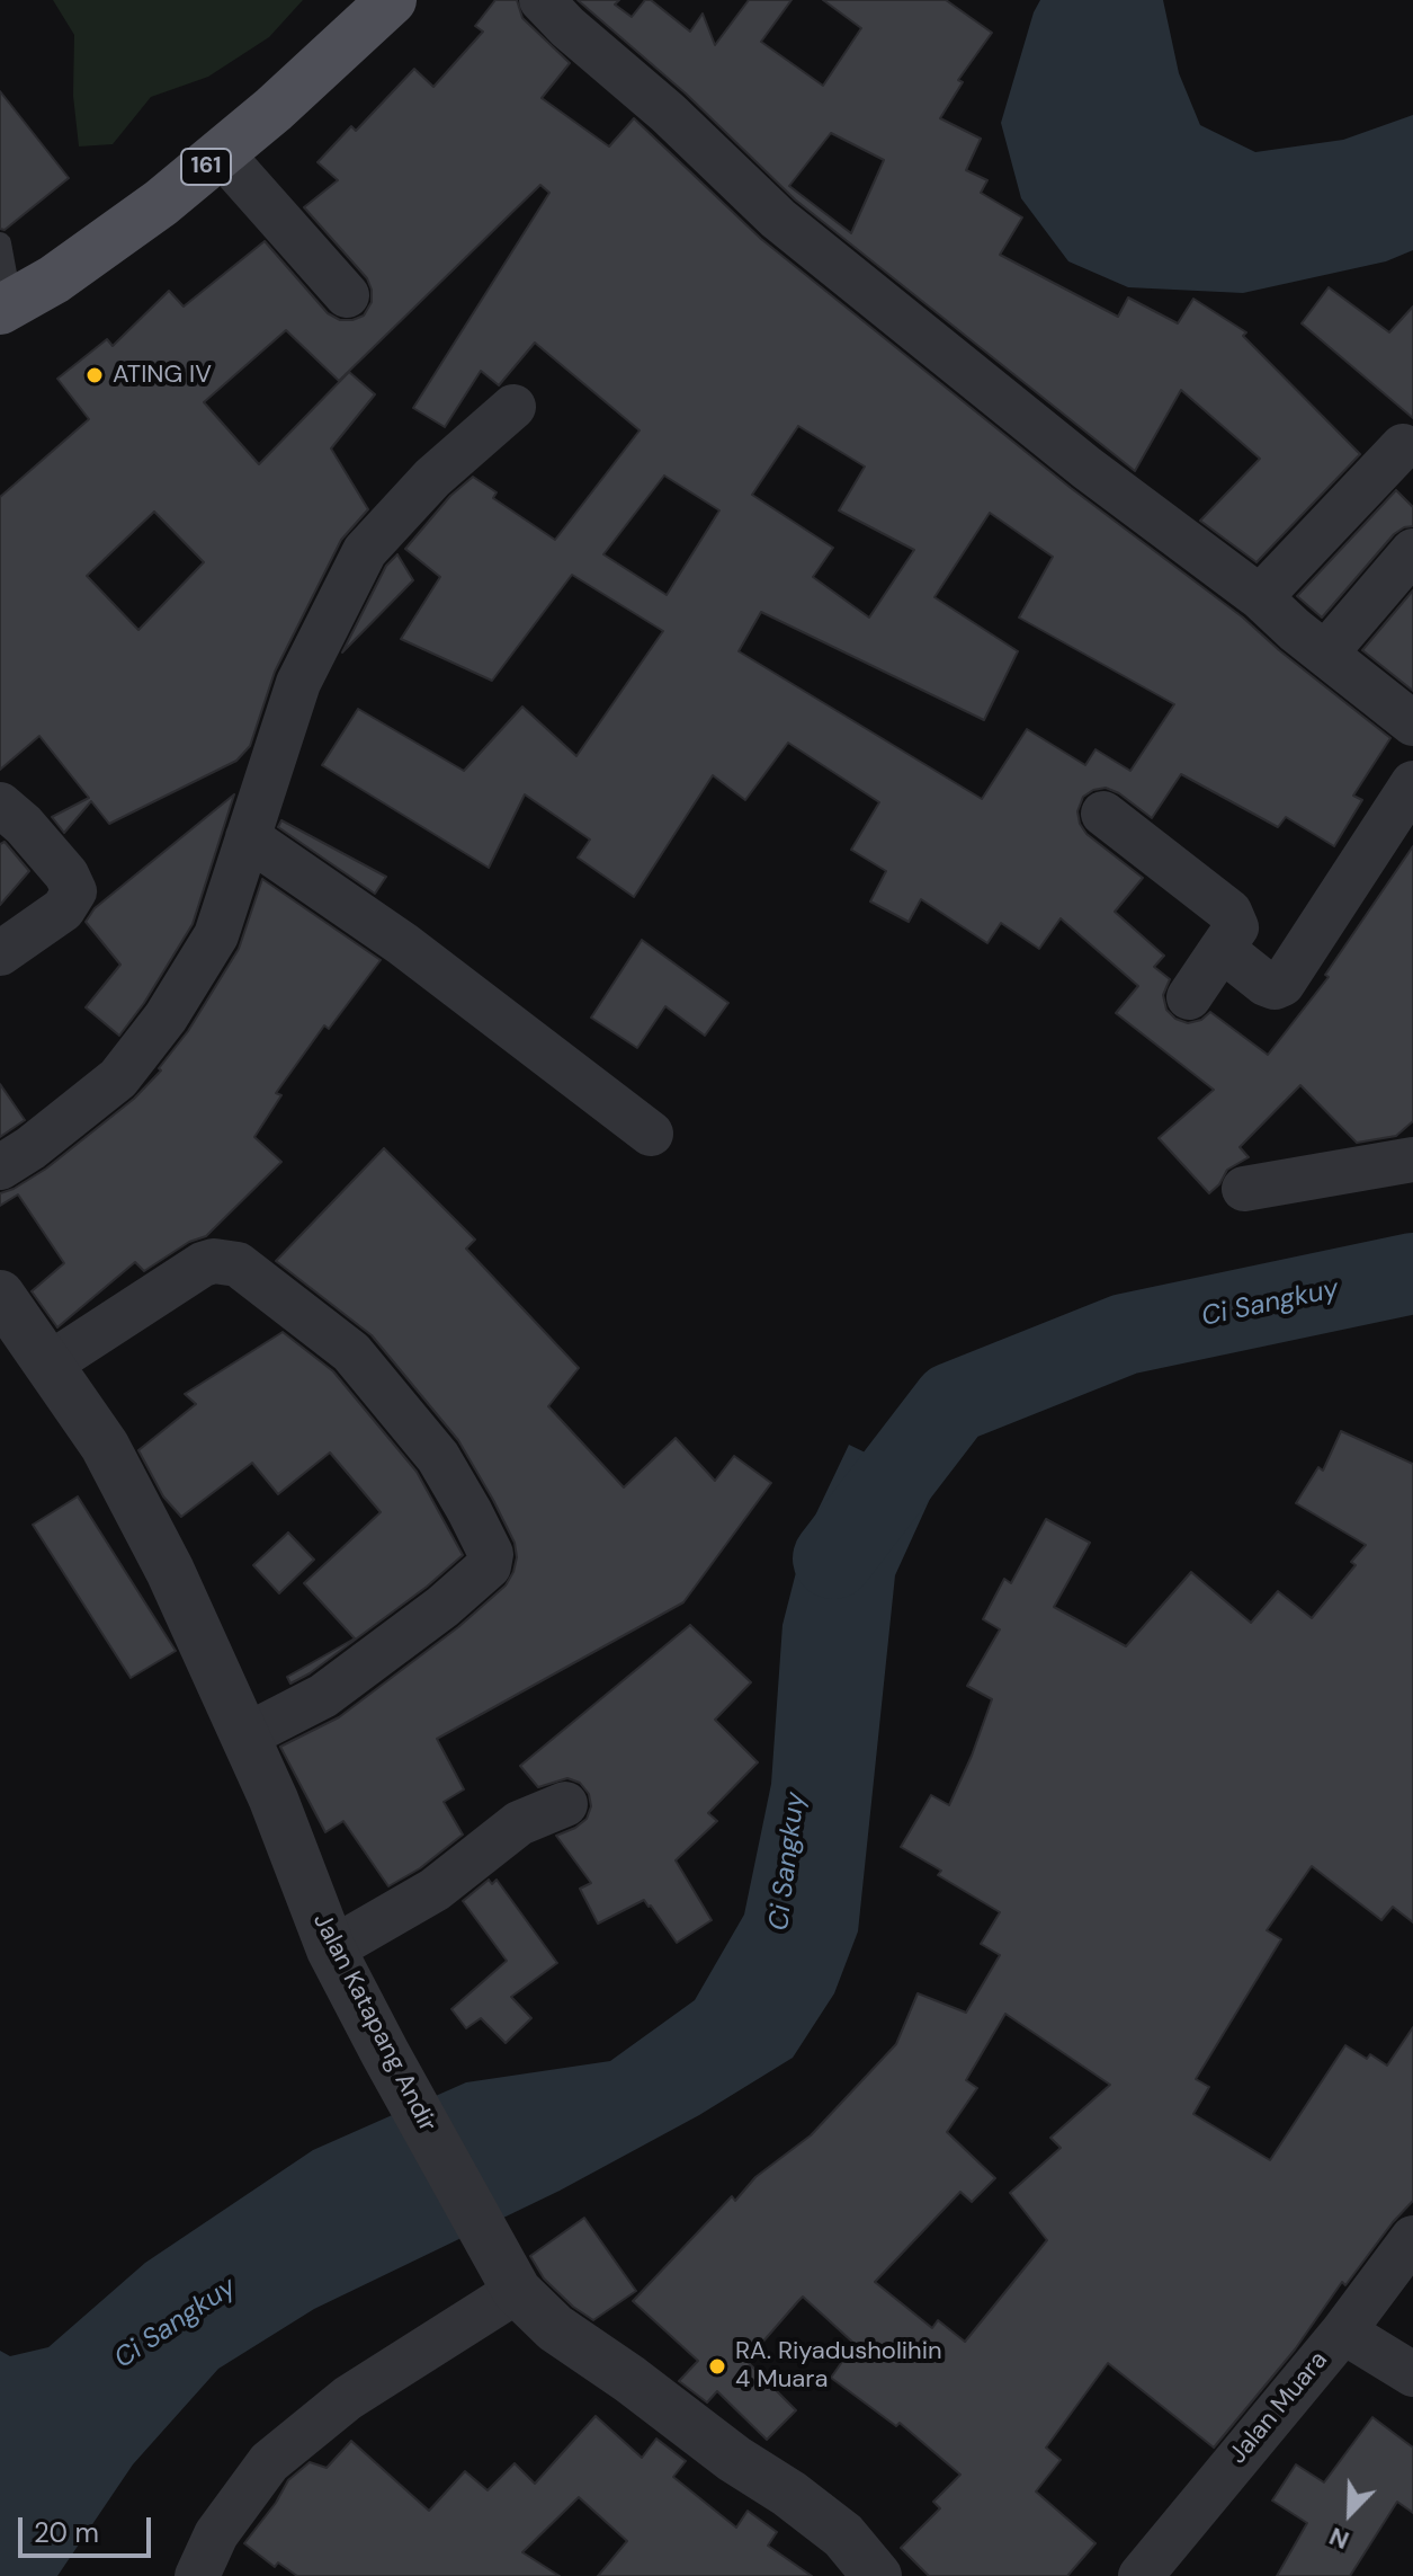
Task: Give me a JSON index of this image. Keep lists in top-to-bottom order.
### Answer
{
  "streets": {
    "main road": ["161"],
    "street": ["Jalan Katapang Andir", "Jalan Muara"]
  },
  "water": ["Ci Sangkuy"],
  "places": ["ATING IV", "RA. Riyadusholihin 4 Muara"],
  "scale_bar": "20 m",
  "north": "bottom left"
}
